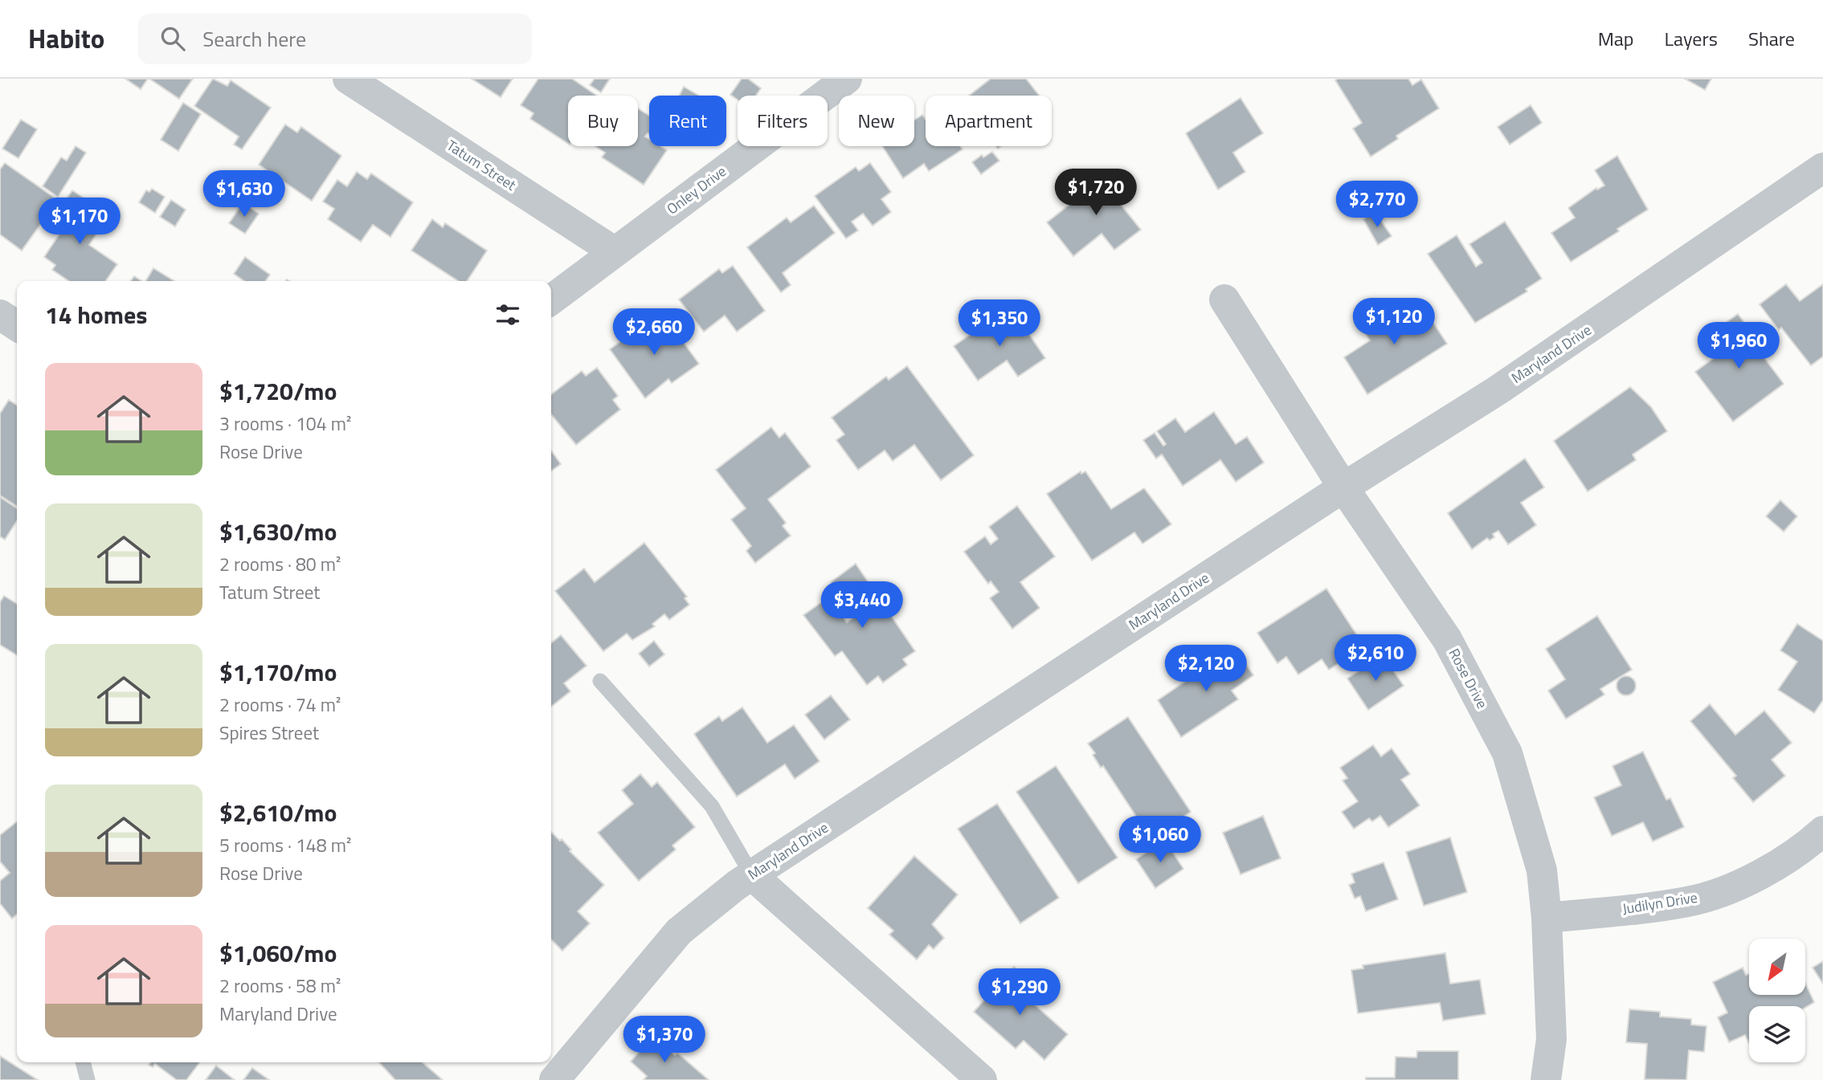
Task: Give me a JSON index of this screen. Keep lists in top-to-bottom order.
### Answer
{
  "streets": {
    "street": [
      "Tatum Street",
      "Onley Drive",
      "Maryland Drive",
      "Rose Drive",
      "Judilyn Drive"
    ]
  },
  "crossings": [
    ["Tatum Street", "Onley Drive"],
    ["Maryland Drive", "Rose Drive"],
    ["Rose Drive", "Judilyn Drive"]
  ],
  "north": "bottom left",
  "page": {
    "header": "Habito",
    "search": "Search here",
    "nav": ["Map", "Layers", "Share"],
    "chip": [
      "Buy",
      "Rent",
      "Filters",
      "New",
      "Apartment"
    ],
    "price": [
      "$1,720",
      "$1,630",
      "$2,770",
      "$1,170",
      "$1,120",
      "$1,350",
      "$2,660",
      "$1,960",
      "$3,440",
      "$2,610",
      "$2,120",
      "$1,060",
      "$1,290",
      "$1,370"
    ],
    "heading": "14 homes",
    "list": [
      {
        "name": "$1,720/mo",
        "note": "3 rooms · 104 m² · Rose Drive"
      },
      {
        "name": "$1,630/mo",
        "note": "2 rooms · 80 m² · Tatum Street"
      },
      {
        "name": "$1,170/mo",
        "note": "2 rooms · 74 m² · Spires Street"
      },
      {
        "name": "$2,610/mo",
        "note": "5 rooms · 148 m² · Rose Drive"
      },
      {
        "name": "$1,060/mo",
        "note": "2 rooms · 58 m² · Maryland Drive"
      }
    ]
  }
}
